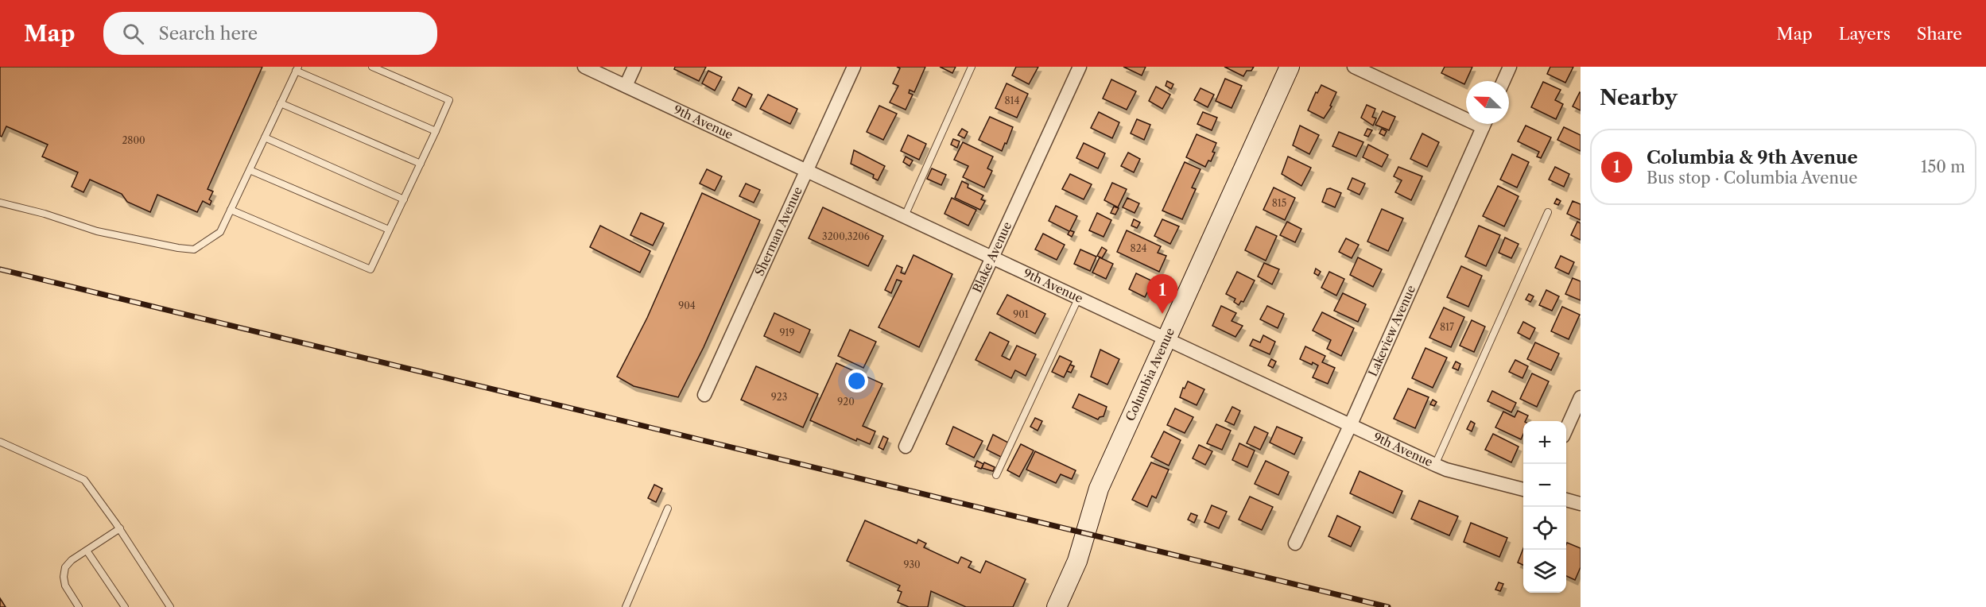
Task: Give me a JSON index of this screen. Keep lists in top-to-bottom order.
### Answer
{
  "streets": {
    "street": [
      "9th Avenue",
      "Sherman Avenue",
      "Blake Avenue",
      "Lakeview Avenue",
      "Columbia Avenue"
    ]
  },
  "crossings": [
    ["9th Avenue", "Sherman Avenue"],
    ["9th Avenue", "Blake Avenue"],
    ["9th Avenue", "Lakeview Avenue"],
    ["9th Avenue", "Columbia Avenue"]
  ],
  "house_numbers": [
    "814",
    "2800",
    "815",
    "3200,3206",
    "824",
    "904",
    "901",
    "817",
    "919",
    "923",
    "920",
    "930"
  ],
  "north": "top left",
  "page": {
    "header": "Map",
    "search": "Search here",
    "nav": ["Map", "Layers", "Share"],
    "heading": "Nearby",
    "list": [
      {
        "mark": "1",
        "name": "Columbia & 9th Avenue",
        "note": "Bus stop · Columbia Avenue",
        "value": "150 m"
      }
    ],
    "pins": "1",
    "map_buttons": ["+", "−"]
  }
}
